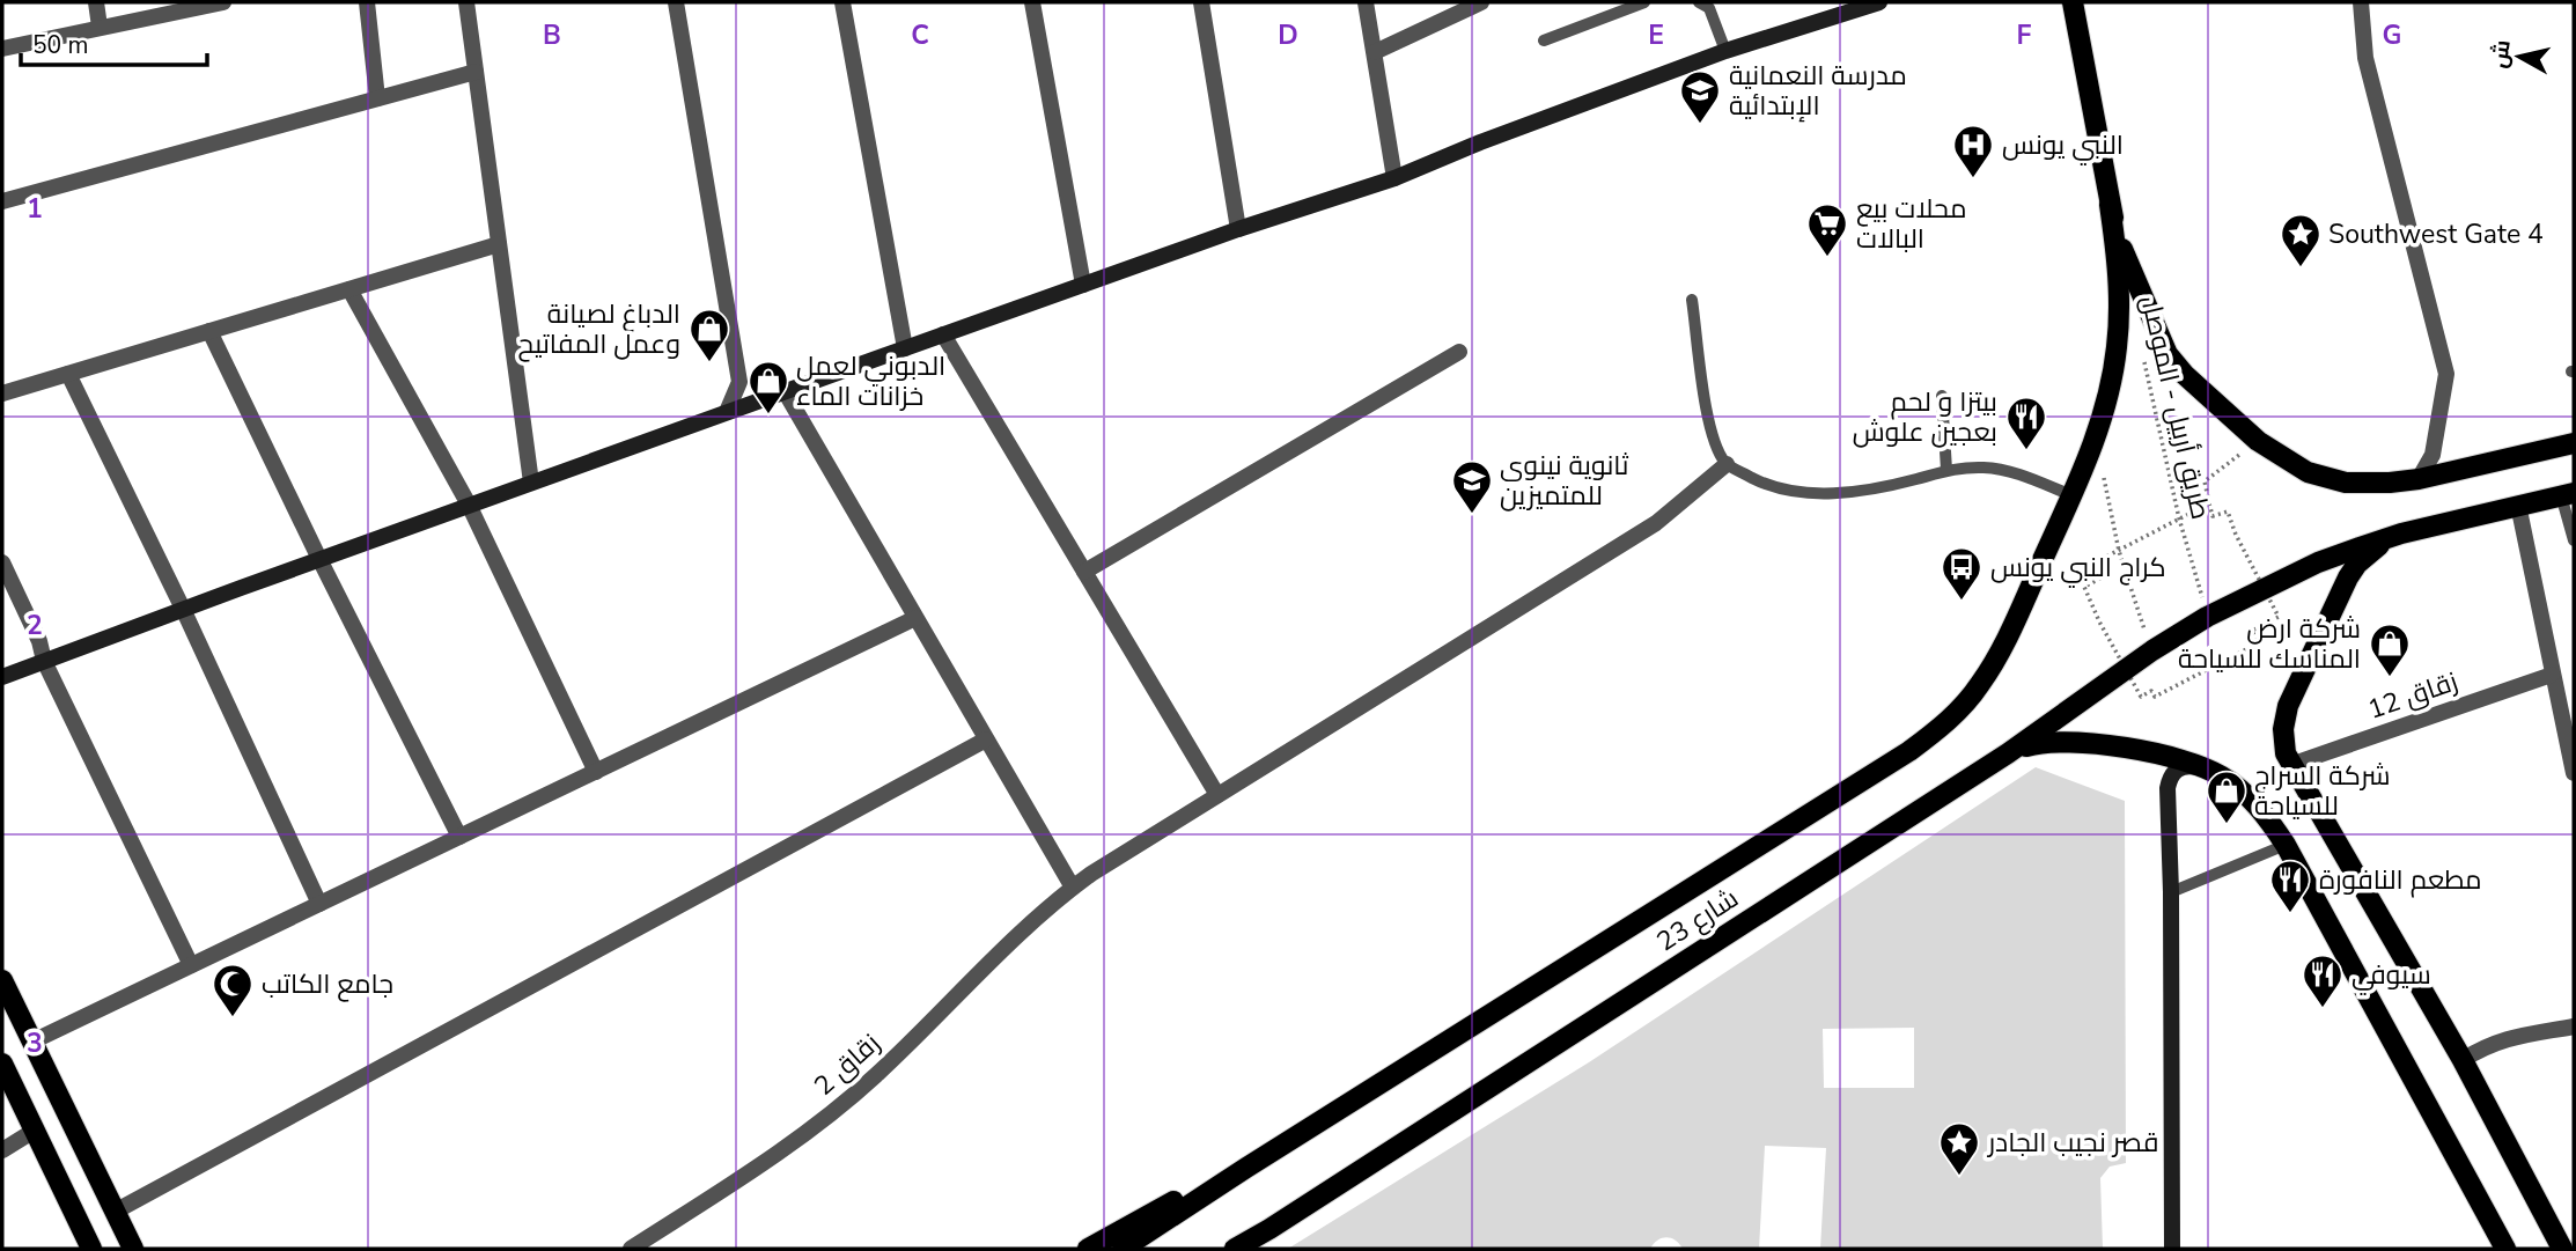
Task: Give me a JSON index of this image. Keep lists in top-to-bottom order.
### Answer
{
  "streets": {
    "main road": ["شارع 23"],
    "street": ["زقاق 12", "زقاق 2"],
    "path": ["طريق أربيل - الموصل"]
  },
  "crossings": [
    ["طريق أربيل - الموصل", "شارع 23"]
  ],
  "places": {
    "school or university": ["مدرسة النعمانية الإبتدائية", "ثانوية نينوى للمتميزين"],
    "hospital": ["النبي يونس"],
    "supermarket": ["محلات بيع البالات"],
    "place": ["Southwest Gate 4", "قصر نجيب الجادر"],
    "shop": [
      "الدباغ لصيانة وعمل المفاتيح",
      "الدبوني لعمل خزانات الماء",
      "شركة ارض المناسك للسياحة",
      "شركة السراج للسياحة"
    ],
    "restaurant": ["بيتزا و لحم بعجين علوش", "مطعم النافورة", "سيوفي"],
    "bus stop": ["كراج النبي يونس"],
    "mosque": ["جامع الكاتب"]
  },
  "scale_bar": "50 m",
  "north": "left",
  "grid": {
    "columns": [
      "B",
      "C",
      "D",
      "E",
      "F",
      "G"
    ],
    "rows": ["1", "2", "3"]
  }
}
